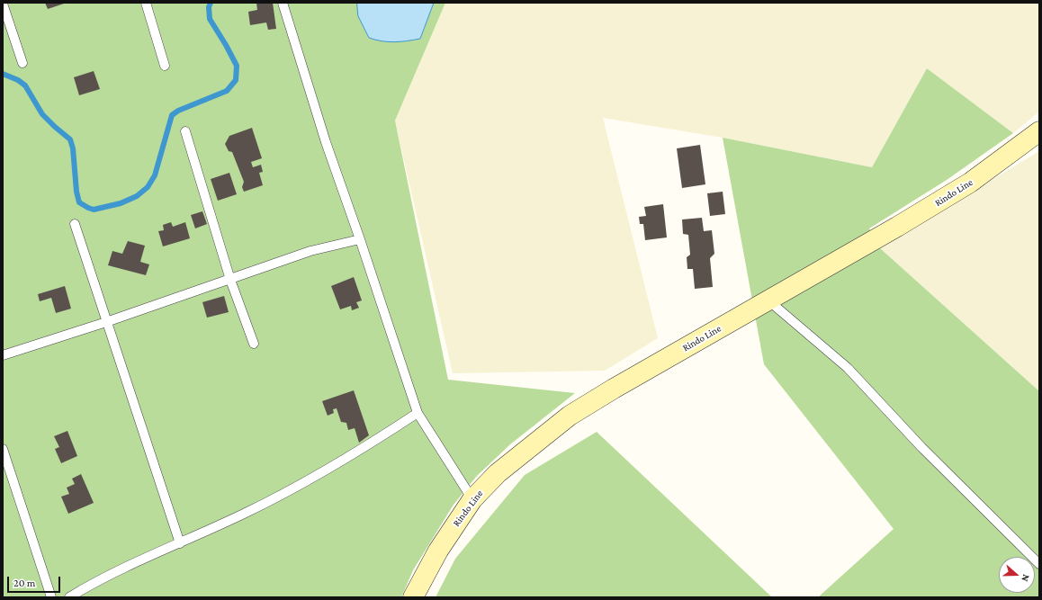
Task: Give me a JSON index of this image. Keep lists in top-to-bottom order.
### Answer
{
  "streets": {
    "street": ["Rindo Line"]
  },
  "scale_bar": "20 m",
  "north": "right"
}
